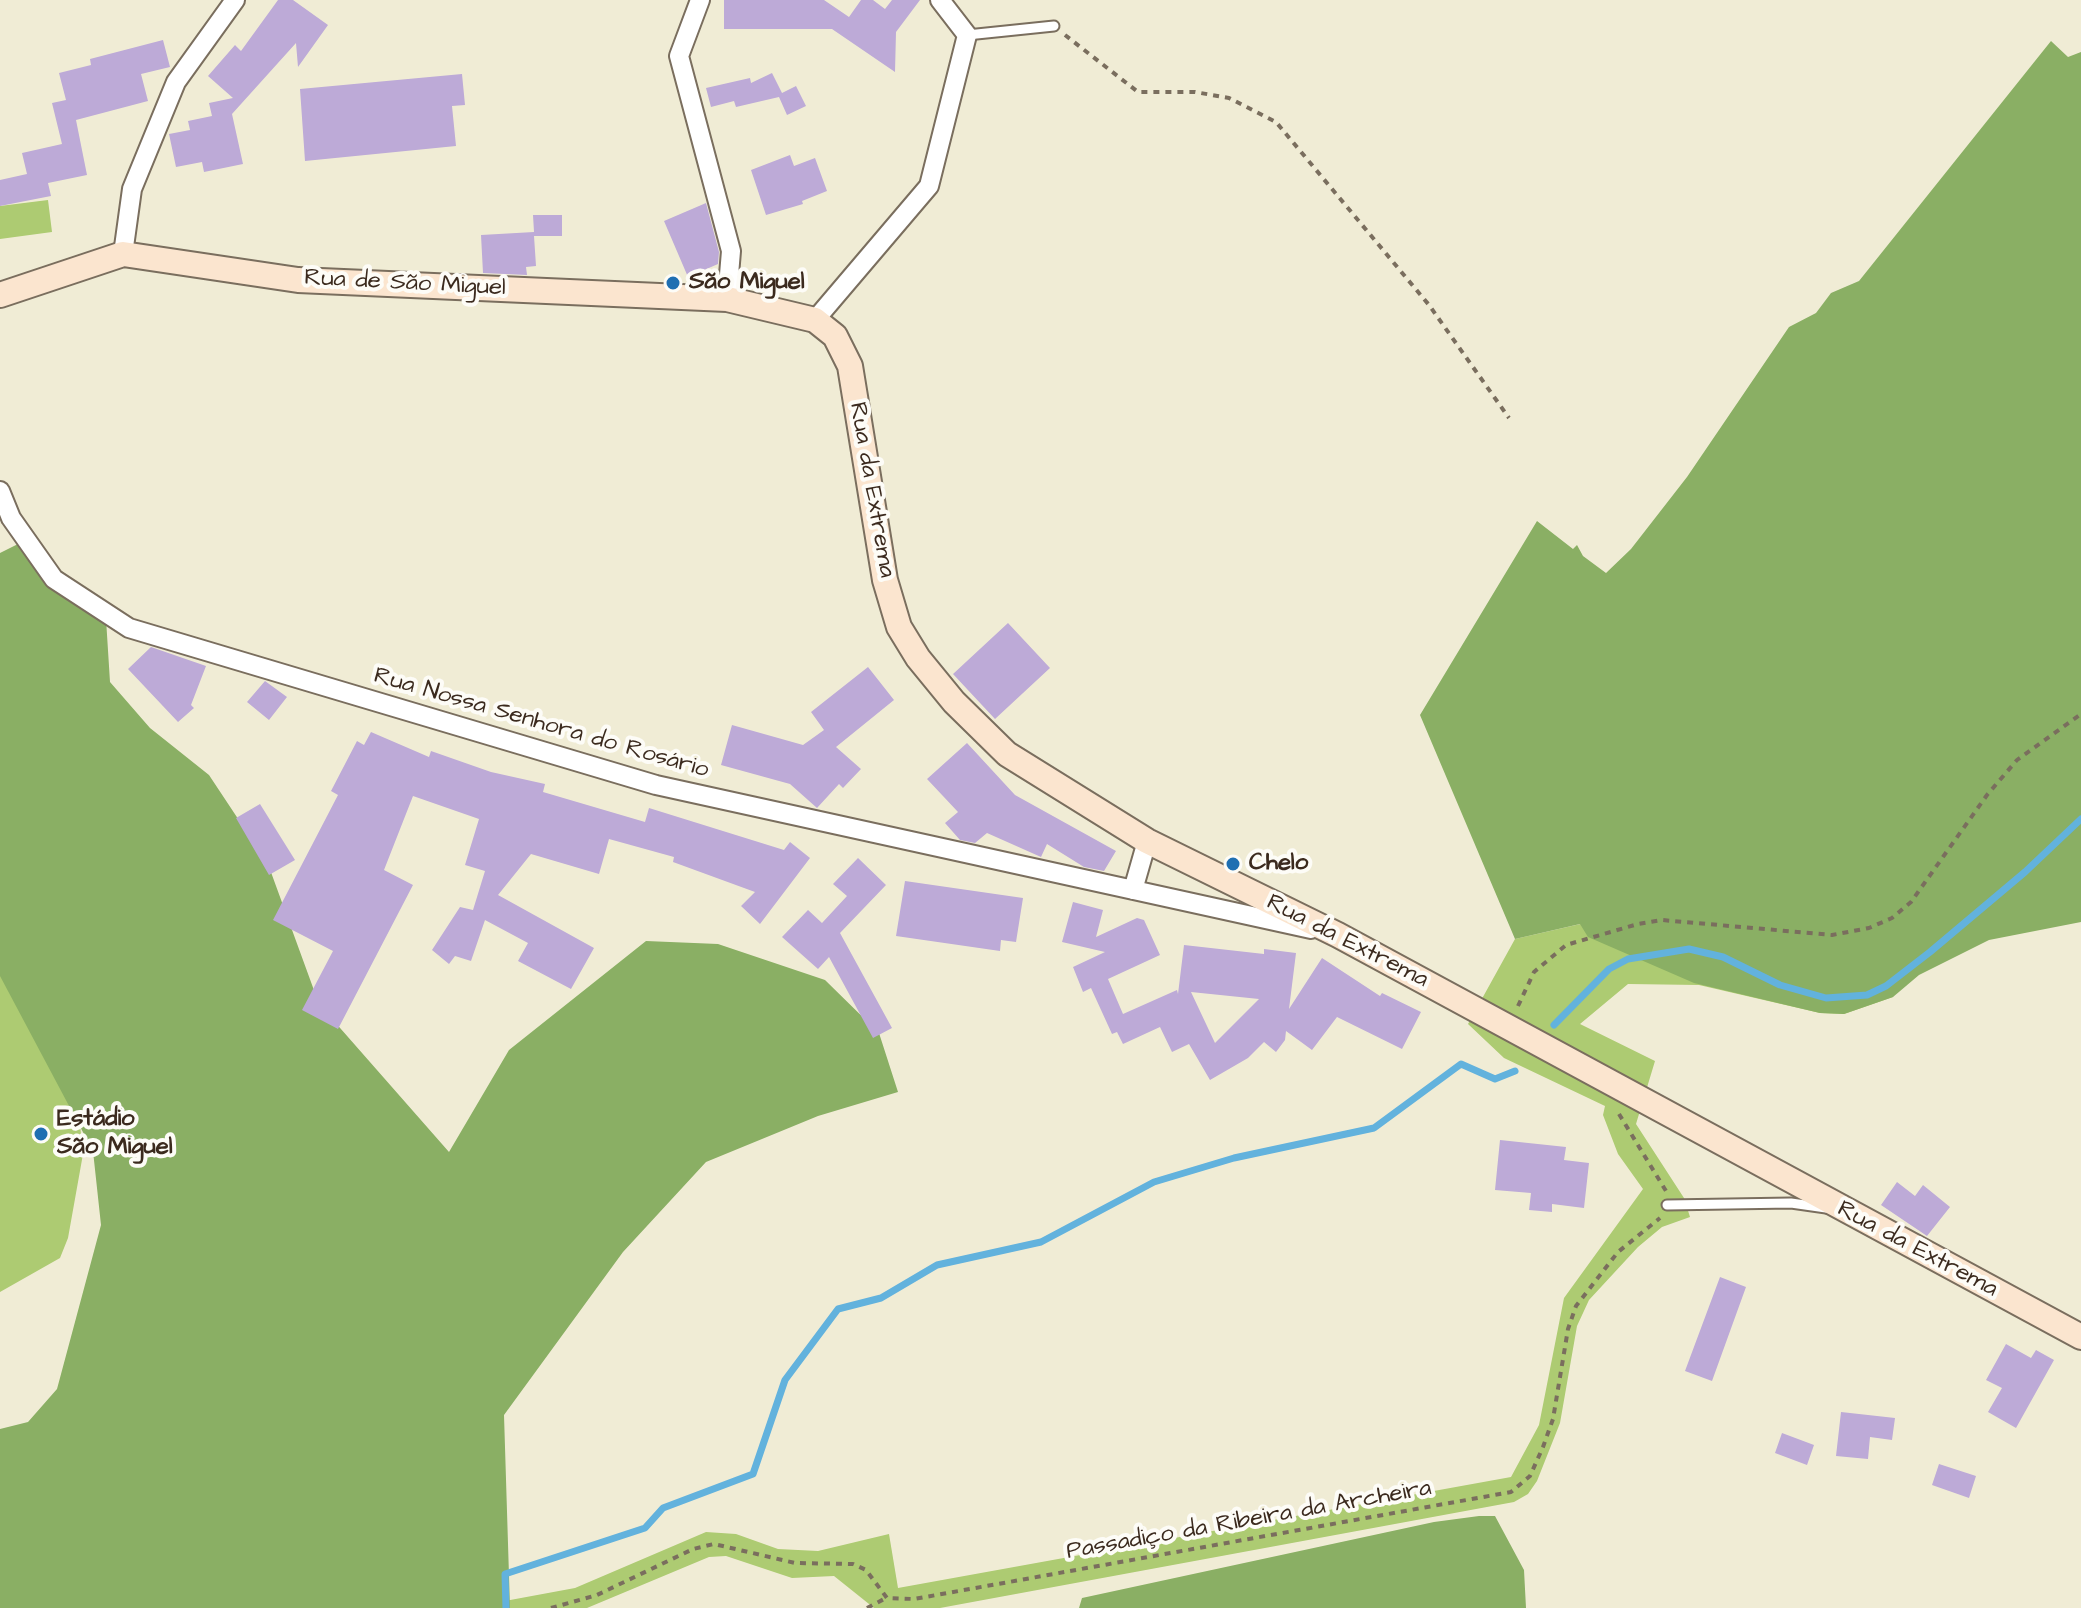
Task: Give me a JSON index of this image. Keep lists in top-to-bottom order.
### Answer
{
  "streets": {
    "street": ["Rua de São Miguel", "Rua da Extrema", "Rua Nossa Senhora do Rosário"],
    "path": ["Passadiço da Ribeira da Archeira"]
  },
  "crossings": [
    ["Rua de São Miguel", "Rua da Extrema"],
    ["Rua da Extrema", "Rua Nossa Senhora do Rosário"]
  ],
  "places": ["São Miguel", "Chelo", "Estádio São Miguel"]
}
